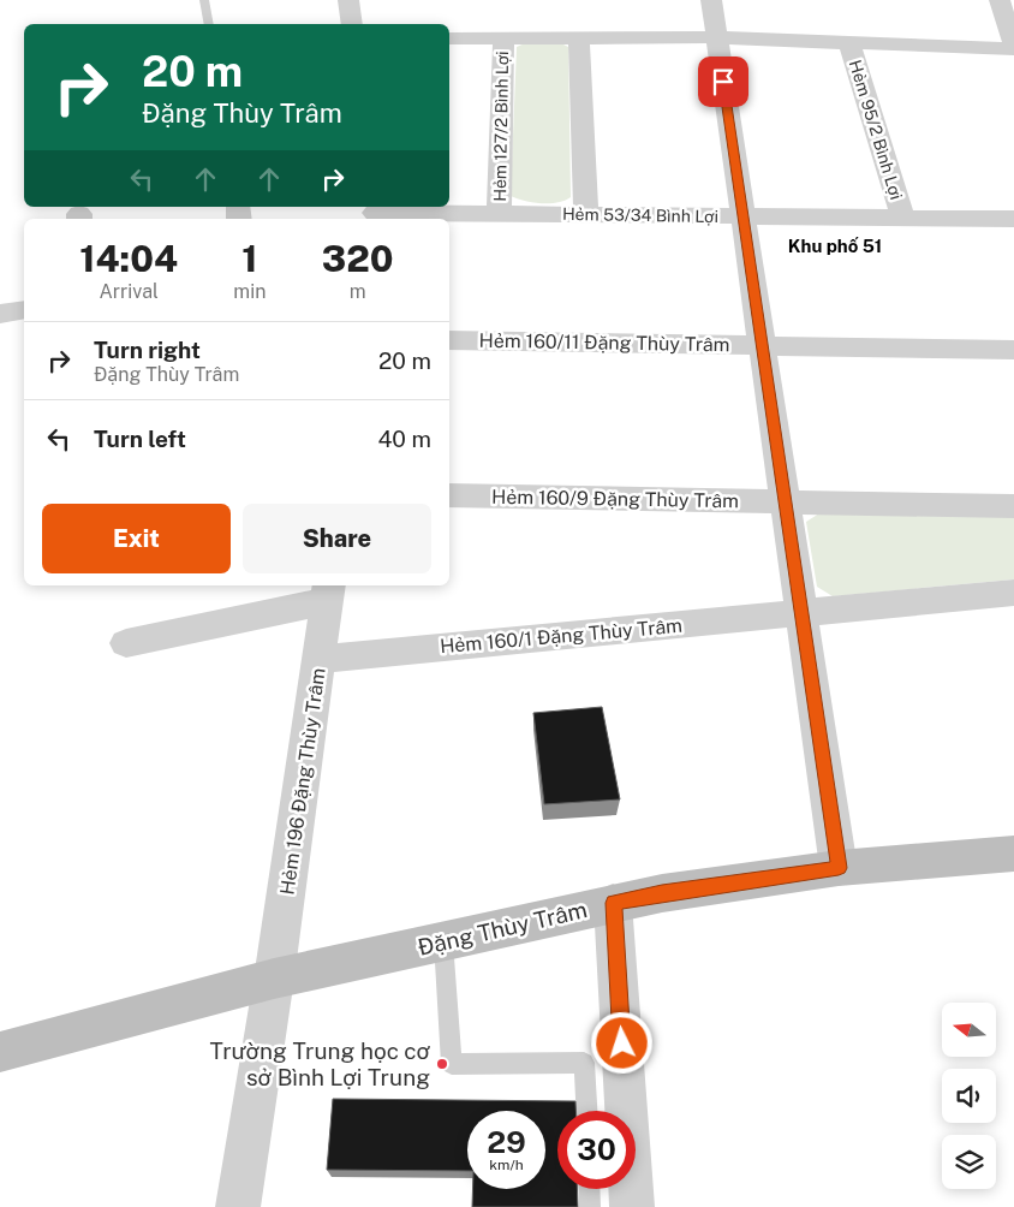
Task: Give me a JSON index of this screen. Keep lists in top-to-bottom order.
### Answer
{
  "streets": {
    "main road": ["Đặng Thùy Trâm"],
    "street": [
      "Hẻm 127/2 Bình Lợi",
      "Hẻm 95/2 Bình Lợi",
      "Hẻm 53/34 Bình Lợi",
      "Hẻm 160/11 Đặng Thùy Trâm",
      "Hẻm 160/9 Đặng Thùy Trâm",
      "Hẻm 160/1 Đặng Thùy Trâm",
      "Hẻm 196 Đặng Thùy Trâm"
    ]
  },
  "crossings": [
    ["Hẻm 127/2 Bình Lợi", "Hẻm 95/2 Bình Lợi"],
    ["Hẻm 127/2 Bình Lợi", "Hẻm 53/34 Bình Lợi"],
    ["Hẻm 95/2 Bình Lợi", "Hẻm 53/34 Bình Lợi"],
    ["Hẻm 160/1 Đặng Thùy Trâm", "Hẻm 196 Đặng Thùy Trâm"],
    ["Hẻm 196 Đặng Thùy Trâm", "Đặng Thùy Trâm"]
  ],
  "districts": ["Khu phố 51"],
  "places": ["Trường Trung học cơ sở Bình Lợi Trung"],
  "north": "left",
  "page": {
    "turn": ["20 m", "Đặng Thùy Trâm"],
    "eta": [
      "14:04",
      "Arrival",
      "1",
      "min",
      "320",
      "m"
    ],
    "list": [
      {
        "name": "Turn right",
        "note": "Đặng Thùy Trâm",
        "value": "20 m"
      },
      {
        "name": "Turn left",
        "value": "40 m"
      }
    ],
    "buttons": ["Exit", "Share"],
    "speed": "29 km/h",
    "limit": "30"
  }
}
